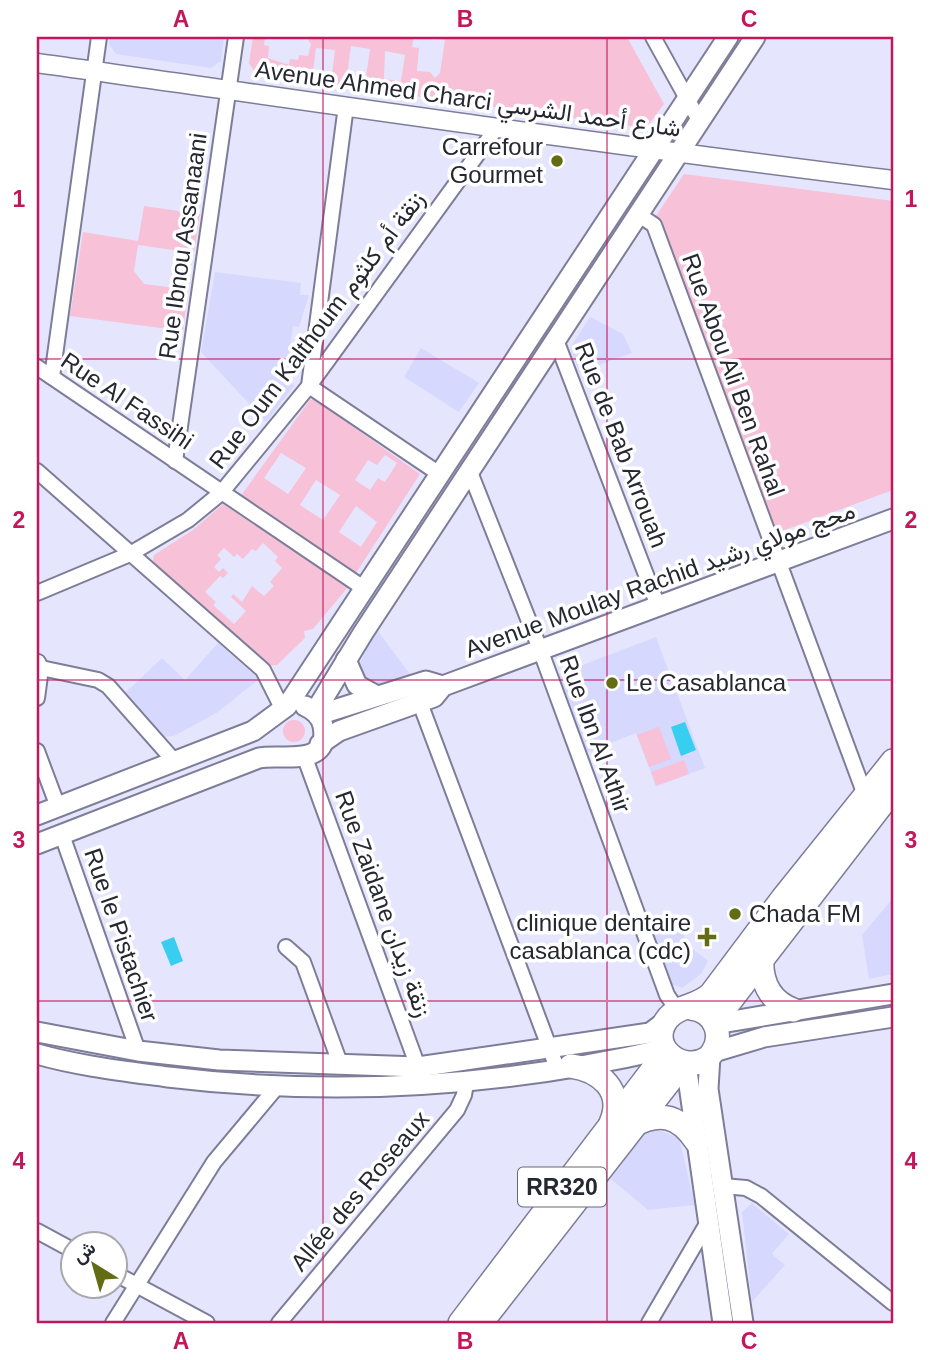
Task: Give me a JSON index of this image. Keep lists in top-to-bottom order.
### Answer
{
  "streets": {
    "main road": ["Avenue Moulay Rachid محج مولاي رشيد", "RR320"],
    "street": [
      "Avenue Ahmed Charci شارع أحمد الشرسي",
      "Rue Ibnou Assanaani",
      "Rue Oum Kalthoum زنقة أم كلثوم",
      "Rue Abou Ali Ben Rahal",
      "Rue Al Fassihi",
      "Rue de Bab Arrouah",
      "Rue Ibn Al Athir",
      "Rue Zaidane زنقة زيدان",
      "Rue le Pistachier",
      "Allée des Roseaux"
    ]
  },
  "crossings": [
    ["Avenue Ahmed Charci شارع أحمد الشرسي", "Rue Ibnou Assanaani"],
    ["Avenue Ahmed Charci شارع أحمد الشرسي", "Rue Oum Kalthoum زنقة أم كلثوم"],
    ["Rue Ibnou Assanaani", "Rue Al Fassihi"],
    ["Rue Oum Kalthoum زنقة أم كلثوم", "Rue Al Fassihi"],
    ["Rue Abou Ali Ben Rahal", "Avenue Moulay Rachid محج مولاي رشيد"],
    ["Rue de Bab Arrouah", "Avenue Moulay Rachid محج مولاي رشيد"],
    ["Avenue Moulay Rachid محج مولاي رشيد", "Rue Ibn Al Athir"],
    ["Avenue Moulay Rachid محج مولاي رشيد", "Rue Zaidane زنقة زيدان"],
    ["Rue Ibn Al Athir", "RR320"]
  ],
  "places": {
    "other": ["Carrefour Gourmet", "Le Casablanca", "Chada FM"],
    "health": ["clinique dentaire casablanca (cdc)"]
  },
  "north": "top left",
  "grid": {
    "columns": ["A", "B", "C"],
    "rows": [
      "1",
      "2",
      "3",
      "4"
    ]
  }
}
